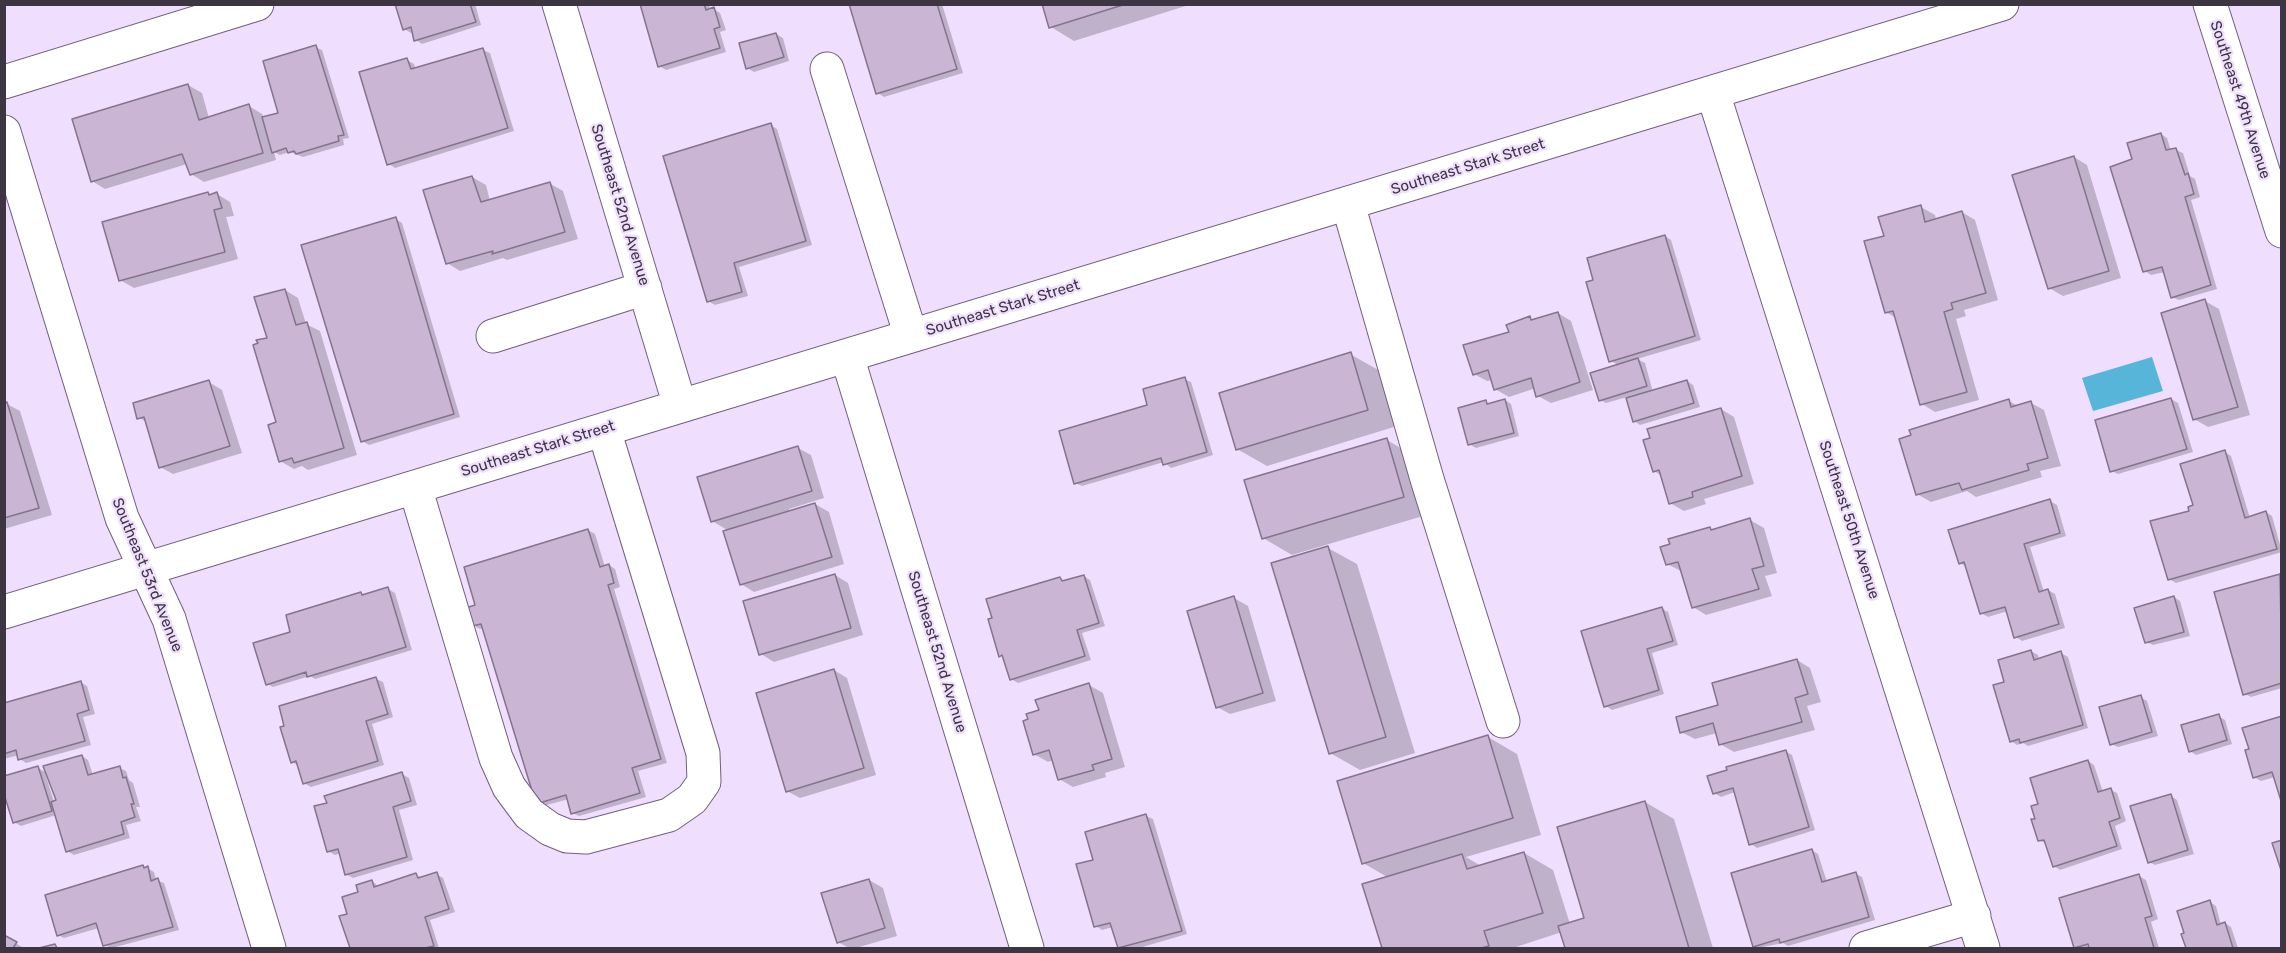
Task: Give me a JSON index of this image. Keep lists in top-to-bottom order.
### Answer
{
  "streets": {
    "street": [
      "Southeast 49th Avenue",
      "Southeast Stark Street",
      "Southeast 52nd Avenue",
      "Southeast 50th Avenue",
      "Southeast 53rd Avenue"
    ]
  },
  "crossings": [
    ["Southeast Stark Street", "Southeast 52nd Avenue"],
    ["Southeast Stark Street", "Southeast 50th Avenue"],
    ["Southeast Stark Street", "Southeast 53rd Avenue"]
  ]
}
